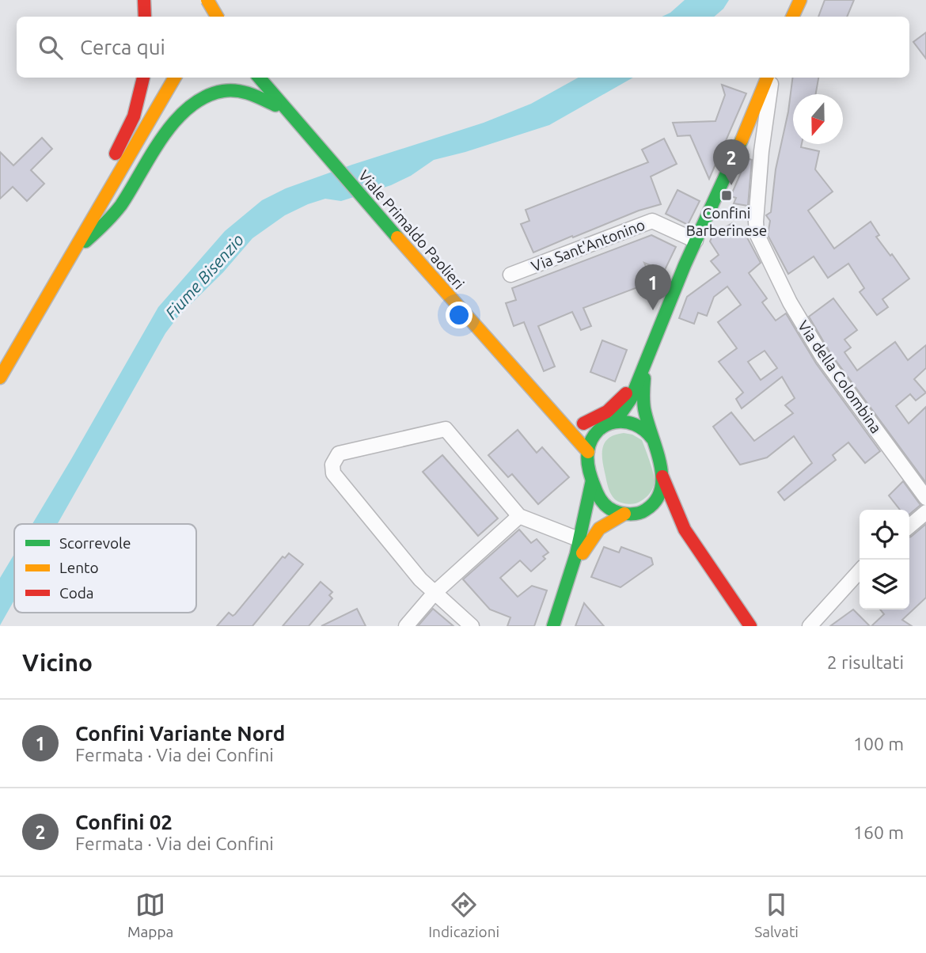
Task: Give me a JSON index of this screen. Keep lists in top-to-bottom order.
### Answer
{
  "streets": {
    "main road": ["Viale Primaldo Paolieri"],
    "street": ["Via Sant'Antonino", "Via della Colombina"]
  },
  "water": ["Fiume Bisenzio"],
  "places": {
    "transit": ["Confini Barberinese"]
  },
  "legend": ["Scorrevole", "Lento", "Coda"],
  "north": "bottom",
  "page": {
    "search": "Cerca qui",
    "pins": ["2", "1"],
    "heading": ["Vicino", "2 risultati"],
    "list": [
      {
        "mark": "1",
        "name": "Confini Variante Nord",
        "note": "Fermata · Via dei Confini",
        "value": "100 m"
      },
      {
        "mark": "2",
        "name": "Confini 02",
        "note": "Fermata · Via dei Confini",
        "value": "160 m"
      }
    ],
    "nav": ["Mappa", "Indicazioni", "Salvati"]
  }
}
